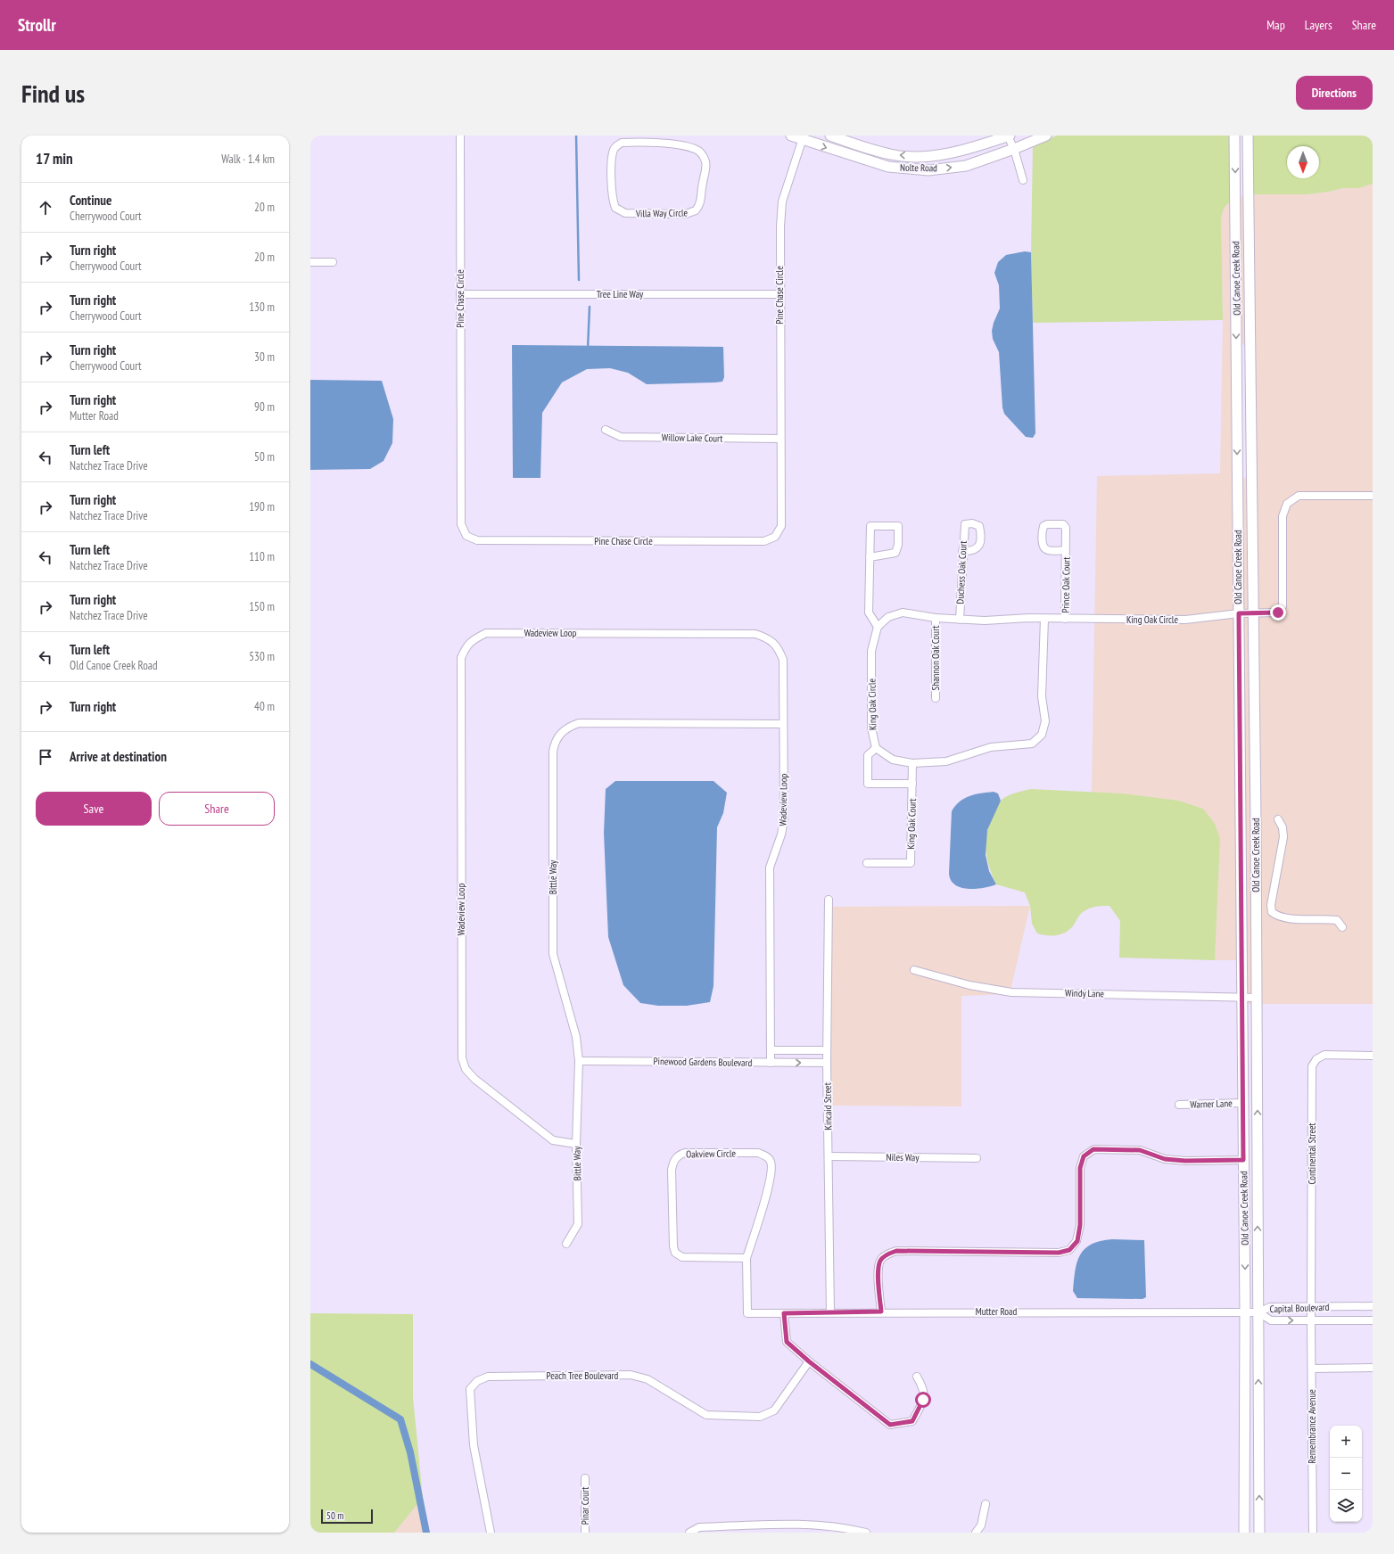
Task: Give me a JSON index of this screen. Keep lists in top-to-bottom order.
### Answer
{
  "streets": {
    "main road": ["Nolte Road", "Old Canoe Creek Road"],
    "street": [
      "Villa Way Circle",
      "Tree Line Way",
      "Pine Chase Circle",
      "Willow Lake Court",
      "Duchess Oak Court",
      "Prince Oak Court",
      "King Oak Circle",
      "Wadeview Loop",
      "Shannon Oak Court",
      "King Oak Court",
      "Bittle Way",
      "Windy Lane",
      "Pinewood Gardens Boulevard",
      "Warner Lane",
      "Kincaid Street",
      "Oakview Circle",
      "Continental Street",
      "Niles Way",
      "Capital Boulevard",
      "Mutter Road",
      "Peach Tree Boulevard",
      "Remembrance Avenue",
      "Pinar Court"
    ]
  },
  "crossings": [
    ["Nolte Road", "Pine Chase Circle"],
    ["Old Canoe Creek Road", "King Oak Circle"],
    ["Old Canoe Creek Road", "Windy Lane"],
    ["Old Canoe Creek Road", "Warner Lane"],
    ["Old Canoe Creek Road", "Capital Boulevard"],
    ["Old Canoe Creek Road", "Mutter Road"],
    ["Tree Line Way", "Pine Chase Circle"],
    ["Pine Chase Circle", "Willow Lake Court"],
    ["Duchess Oak Court", "King Oak Circle"],
    ["Prince Oak Court", "King Oak Circle"],
    ["King Oak Circle", "Shannon Oak Court"],
    ["Wadeview Loop", "Bittle Way"],
    ["Wadeview Loop", "Pinewood Gardens Boulevard"],
    ["Bittle Way", "Pinewood Gardens Boulevard"],
    ["Pinewood Gardens Boulevard", "Kincaid Street"],
    ["Kincaid Street", "Niles Way"],
    ["Kincaid Street", "Mutter Road"],
    ["Oakview Circle", "Mutter Road"],
    ["Continental Street", "Capital Boulevard"],
    ["Continental Street", "Remembrance Avenue"],
    ["Capital Boulevard", "Mutter Road"],
    ["Capital Boulevard", "Remembrance Avenue"]
  ],
  "scale_bar": "50 m",
  "north": "bottom",
  "page": {
    "header": "Strollr",
    "nav": ["Map", "Layers", "Share"],
    "buttons": [
      "Directions",
      ["Save", "Share"]
    ],
    "title": "Find us",
    "heading": ["17 min", "Walk · 1.4 km"],
    "list": [
      ["Continue", "Cherrywood Court", "20 m"],
      ["Turn right", "Cherrywood Court", "20 m"],
      ["Turn right", "Cherrywood Court", "130 m"],
      ["Turn right", "Cherrywood Court", "30 m"],
      ["Turn right", "Mutter Road", "90 m"],
      ["Turn left", "Natchez Trace Drive", "50 m"],
      ["Turn right", "Natchez Trace Drive", "190 m"],
      ["Turn left", "Natchez Trace Drive", "110 m"],
      ["Turn right", "Natchez Trace Drive", "150 m"],
      ["Turn left", "Old Canoe Creek Road", "530 m"],
      ["Turn right", "40 m"],
      "Arrive at destination"
    ],
    "map_buttons": ["+", "−"],
    "scale": "50 m"
  }
}
